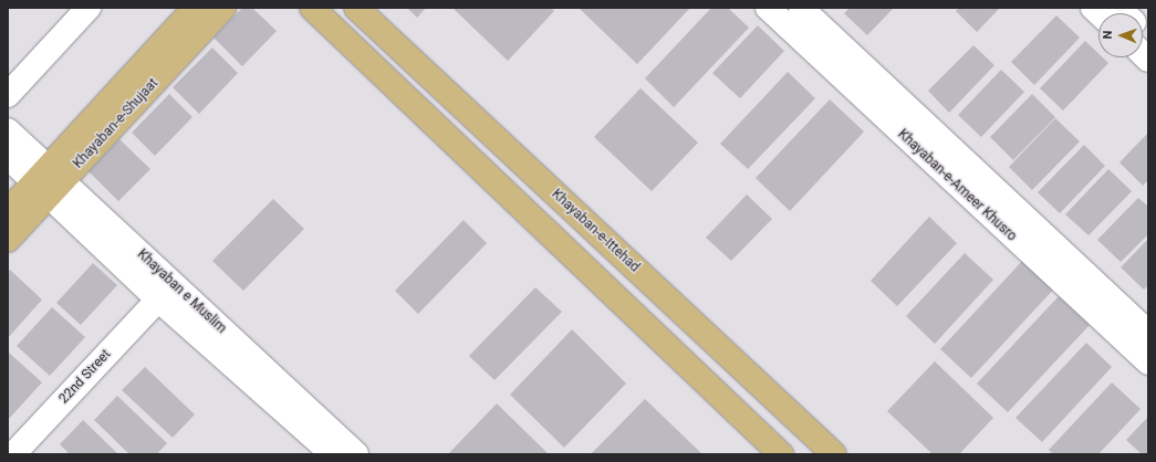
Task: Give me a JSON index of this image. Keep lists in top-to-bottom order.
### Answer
{
  "streets": {
    "main road": ["Khayaban-e-Shujaat", "Khayaban-e-Ittehad"],
    "street": ["Khayaban-e-Ameer Khusro", "Khayaban e Muslim", "22nd Street"]
  },
  "crossings": [
    ["Khayaban-e-Shujaat", "Khayaban e Muslim"],
    ["Khayaban e Muslim", "22nd Street"]
  ],
  "north": "left"
}
